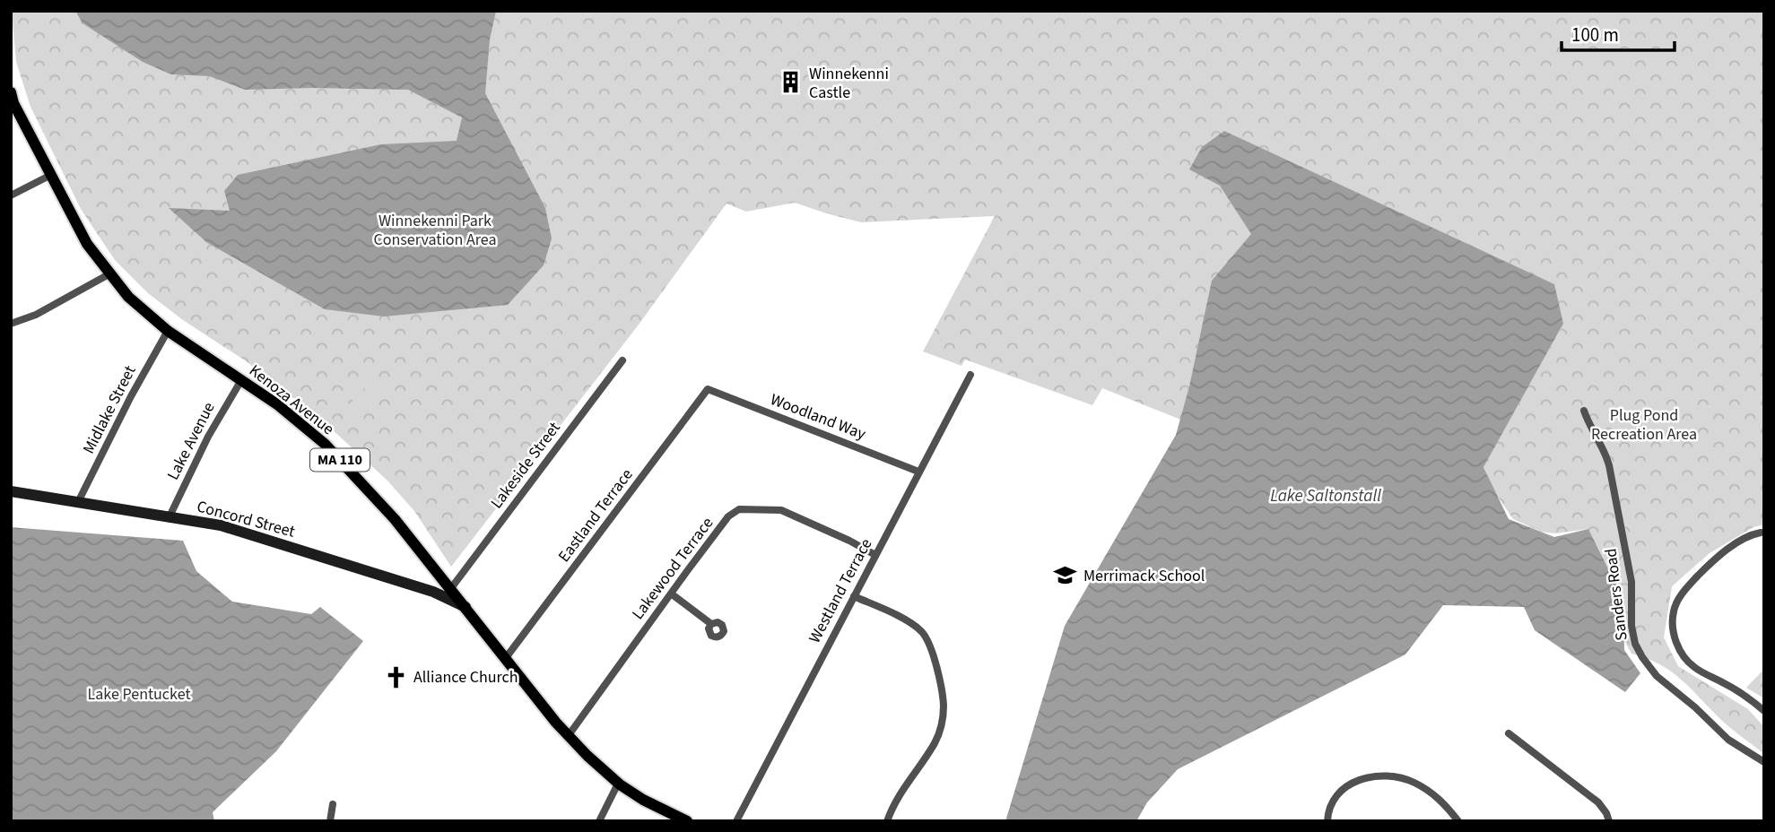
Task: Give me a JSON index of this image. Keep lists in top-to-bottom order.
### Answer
{
  "streets": {
    "main road": ["Kenoza Avenue", "MA 110", "Concord Street"],
    "street": [
      "Midlake Street",
      "Woodland Way",
      "Lake Avenue",
      "Lakeside Street",
      "Eastland Terrace",
      "Lakewood Terrace",
      "Westland Terrace",
      "Sanders Road"
    ]
  },
  "crossings": [
    ["Kenoza Avenue", "Midlake Street"],
    ["Kenoza Avenue", "Lake Avenue"],
    ["Kenoza Avenue", "Lakeside Street"],
    ["Kenoza Avenue", "Eastland Terrace"],
    ["Kenoza Avenue", "Concord Street"],
    ["Kenoza Avenue", "Lakewood Terrace"],
    ["Midlake Street", "Concord Street"],
    ["Woodland Way", "Eastland Terrace"],
    ["Woodland Way", "Westland Terrace"],
    ["Lake Avenue", "Concord Street"],
    ["Lakewood Terrace", "Westland Terrace"]
  ],
  "water": ["Lake Saltonstall"],
  "parks": ["Winnekenni Park Conservation Area", "Plug Pond Recreation Area", "Lake Pentucket"],
  "places": {
    "building": ["Winnekenni Castle"],
    "school or university": ["Merrimack School"],
    "church": ["Alliance Church"]
  },
  "scale_bar": "100 m"
}
